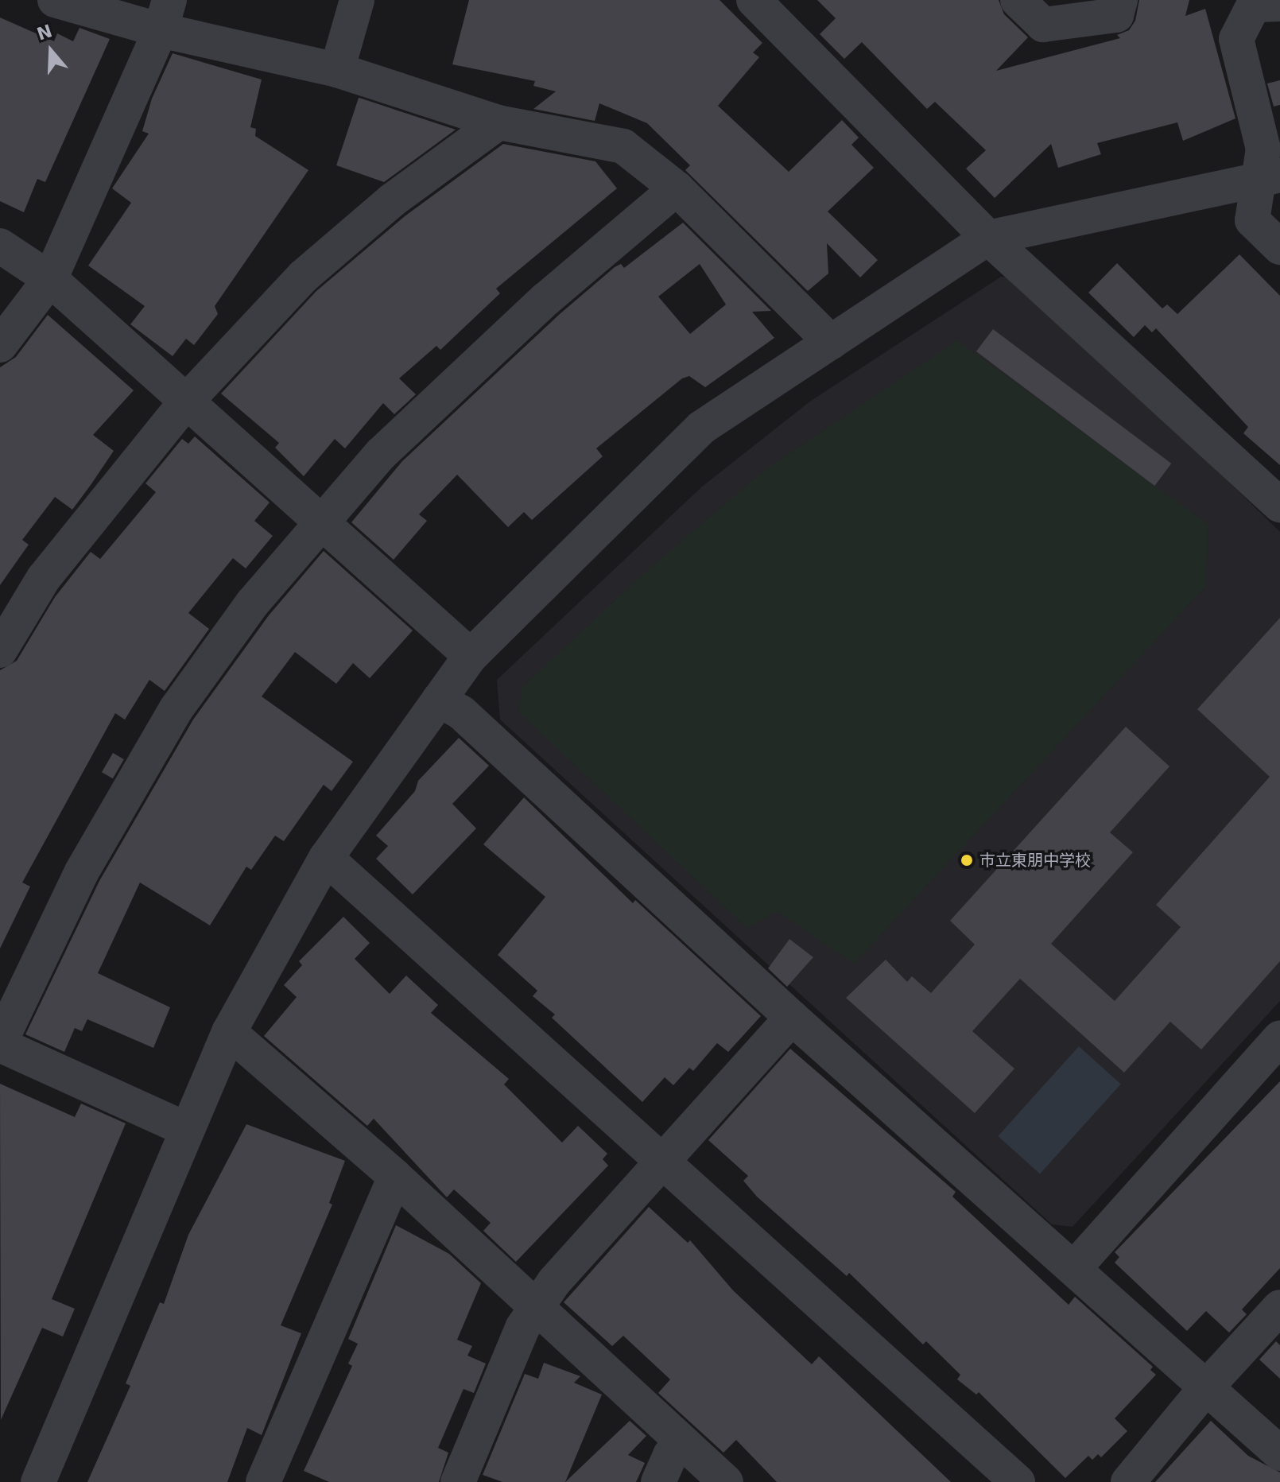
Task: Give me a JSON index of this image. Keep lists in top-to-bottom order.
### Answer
{
  "places": ["市立東朋中学校"],
  "north": "top"
}
